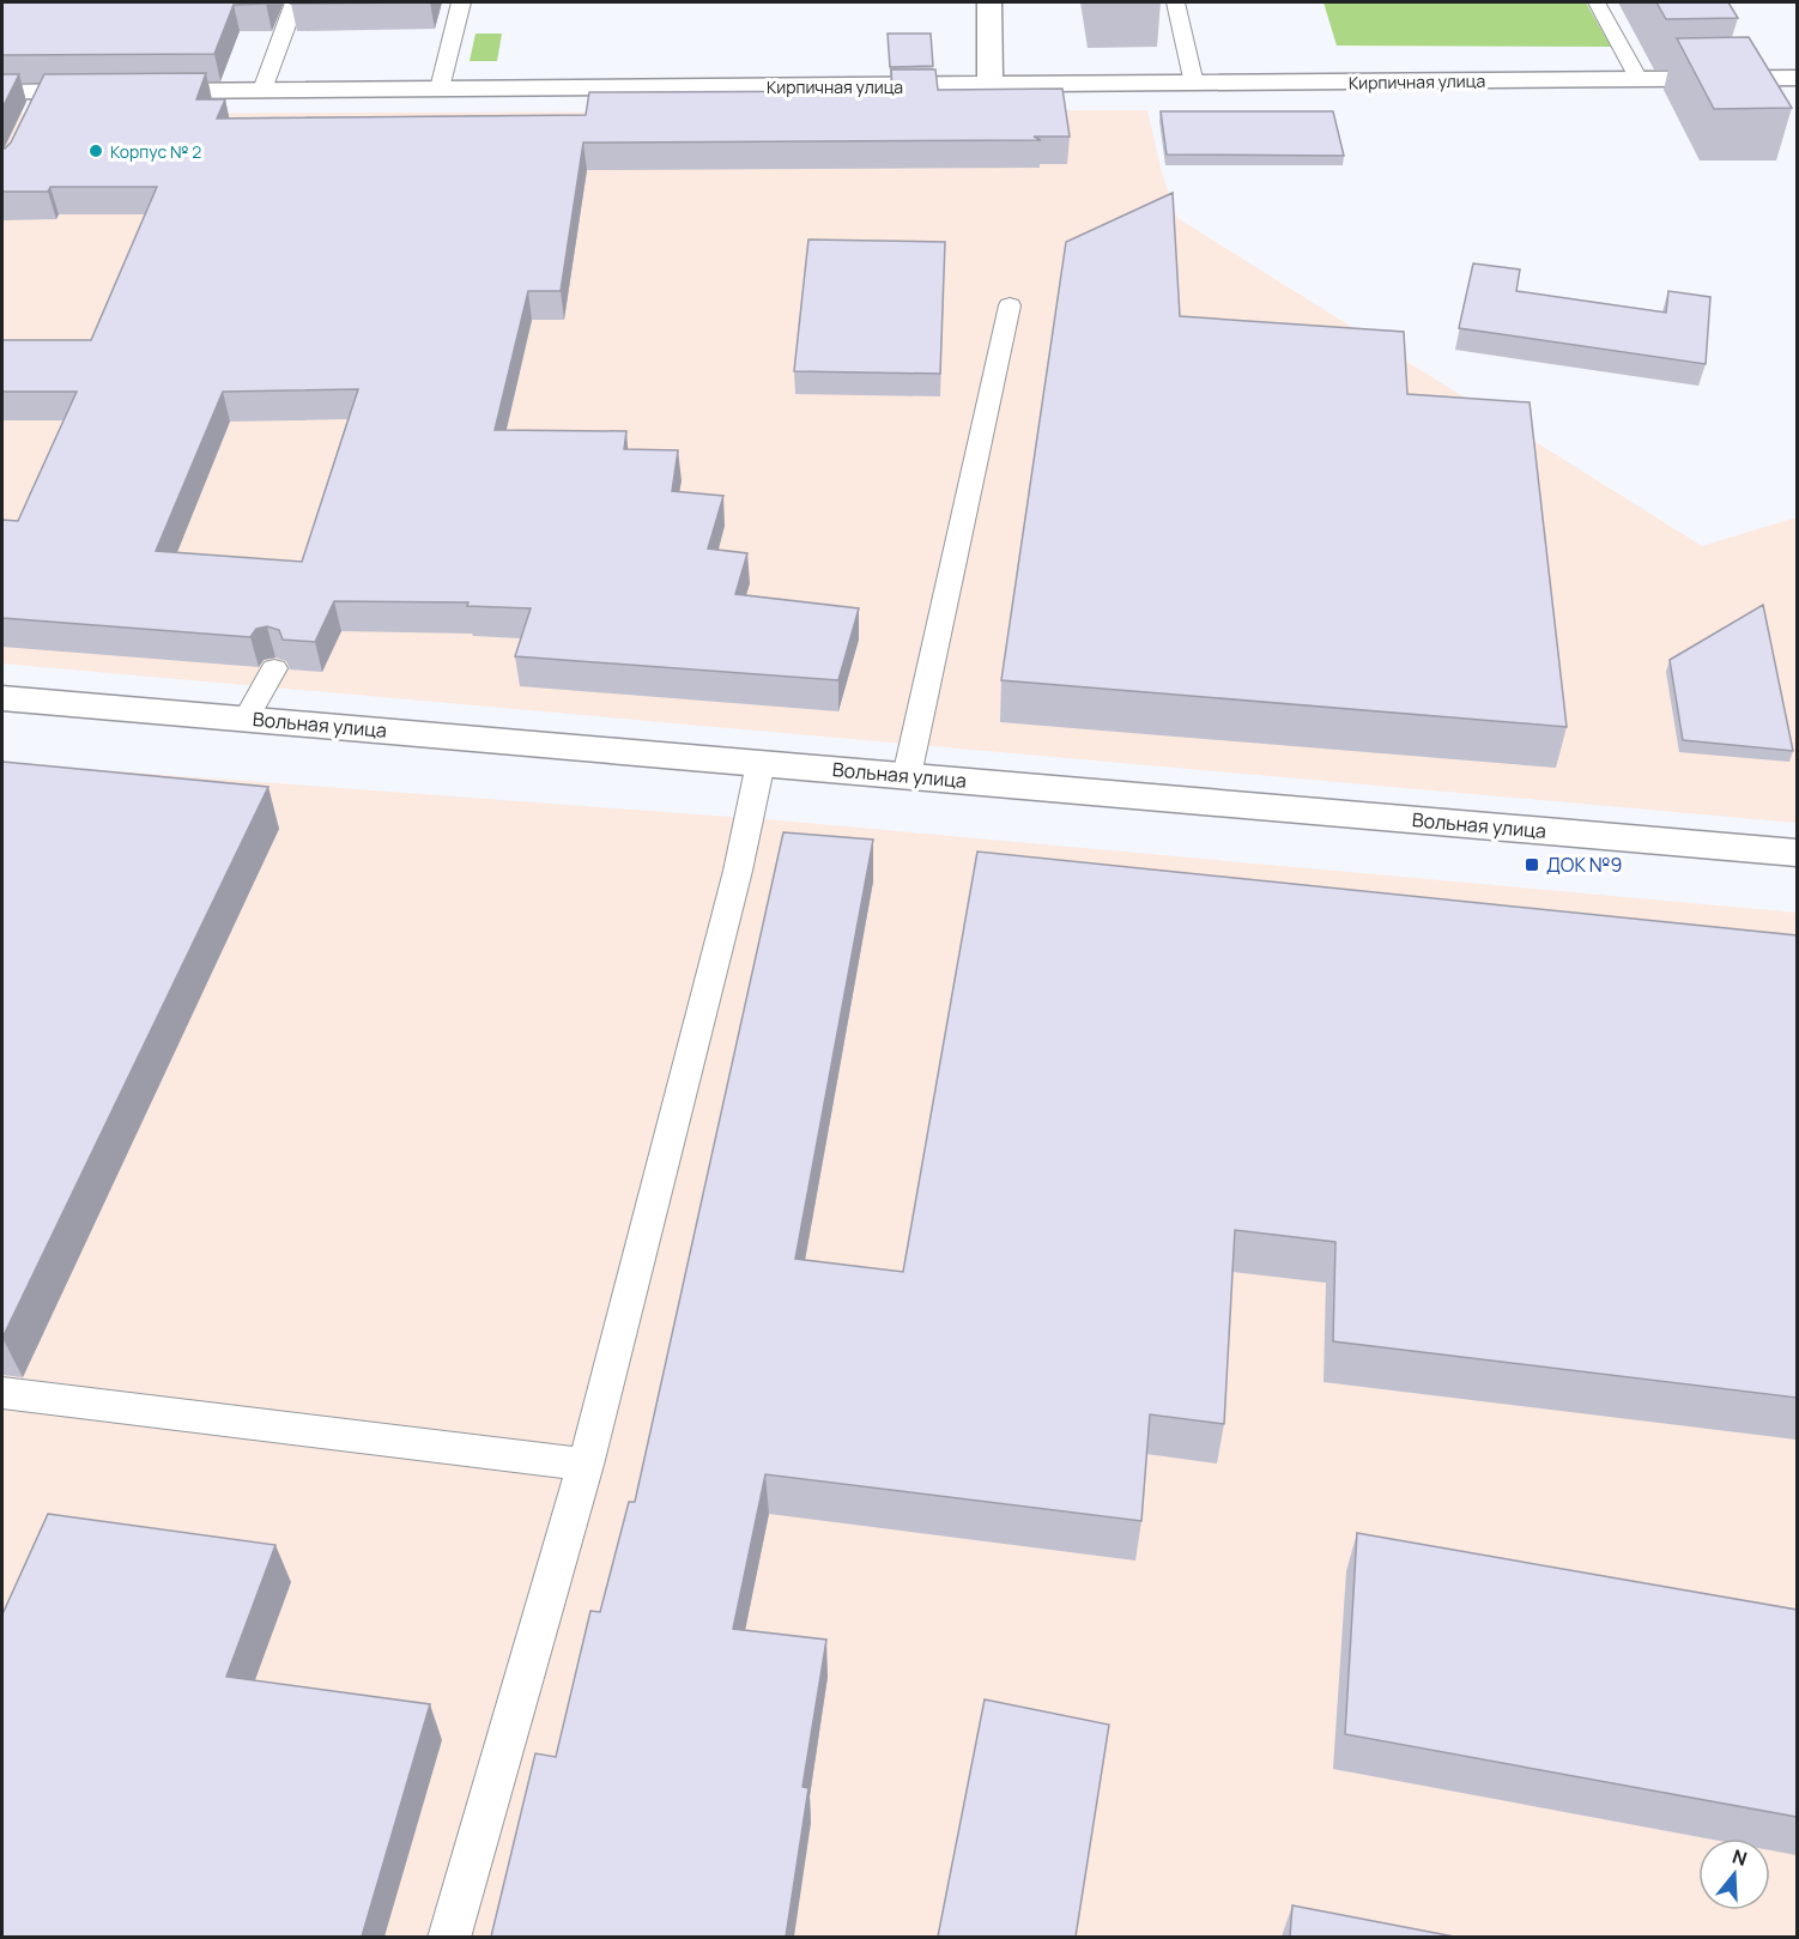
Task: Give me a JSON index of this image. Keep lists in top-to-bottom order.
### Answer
{
  "streets": {
    "street": ["Кирпичная улица", "Вольная улица"]
  },
  "places": {
    "other": ["Корпус № 2"],
    "transit": ["ДОК №9"]
  },
  "north": "top"
}
